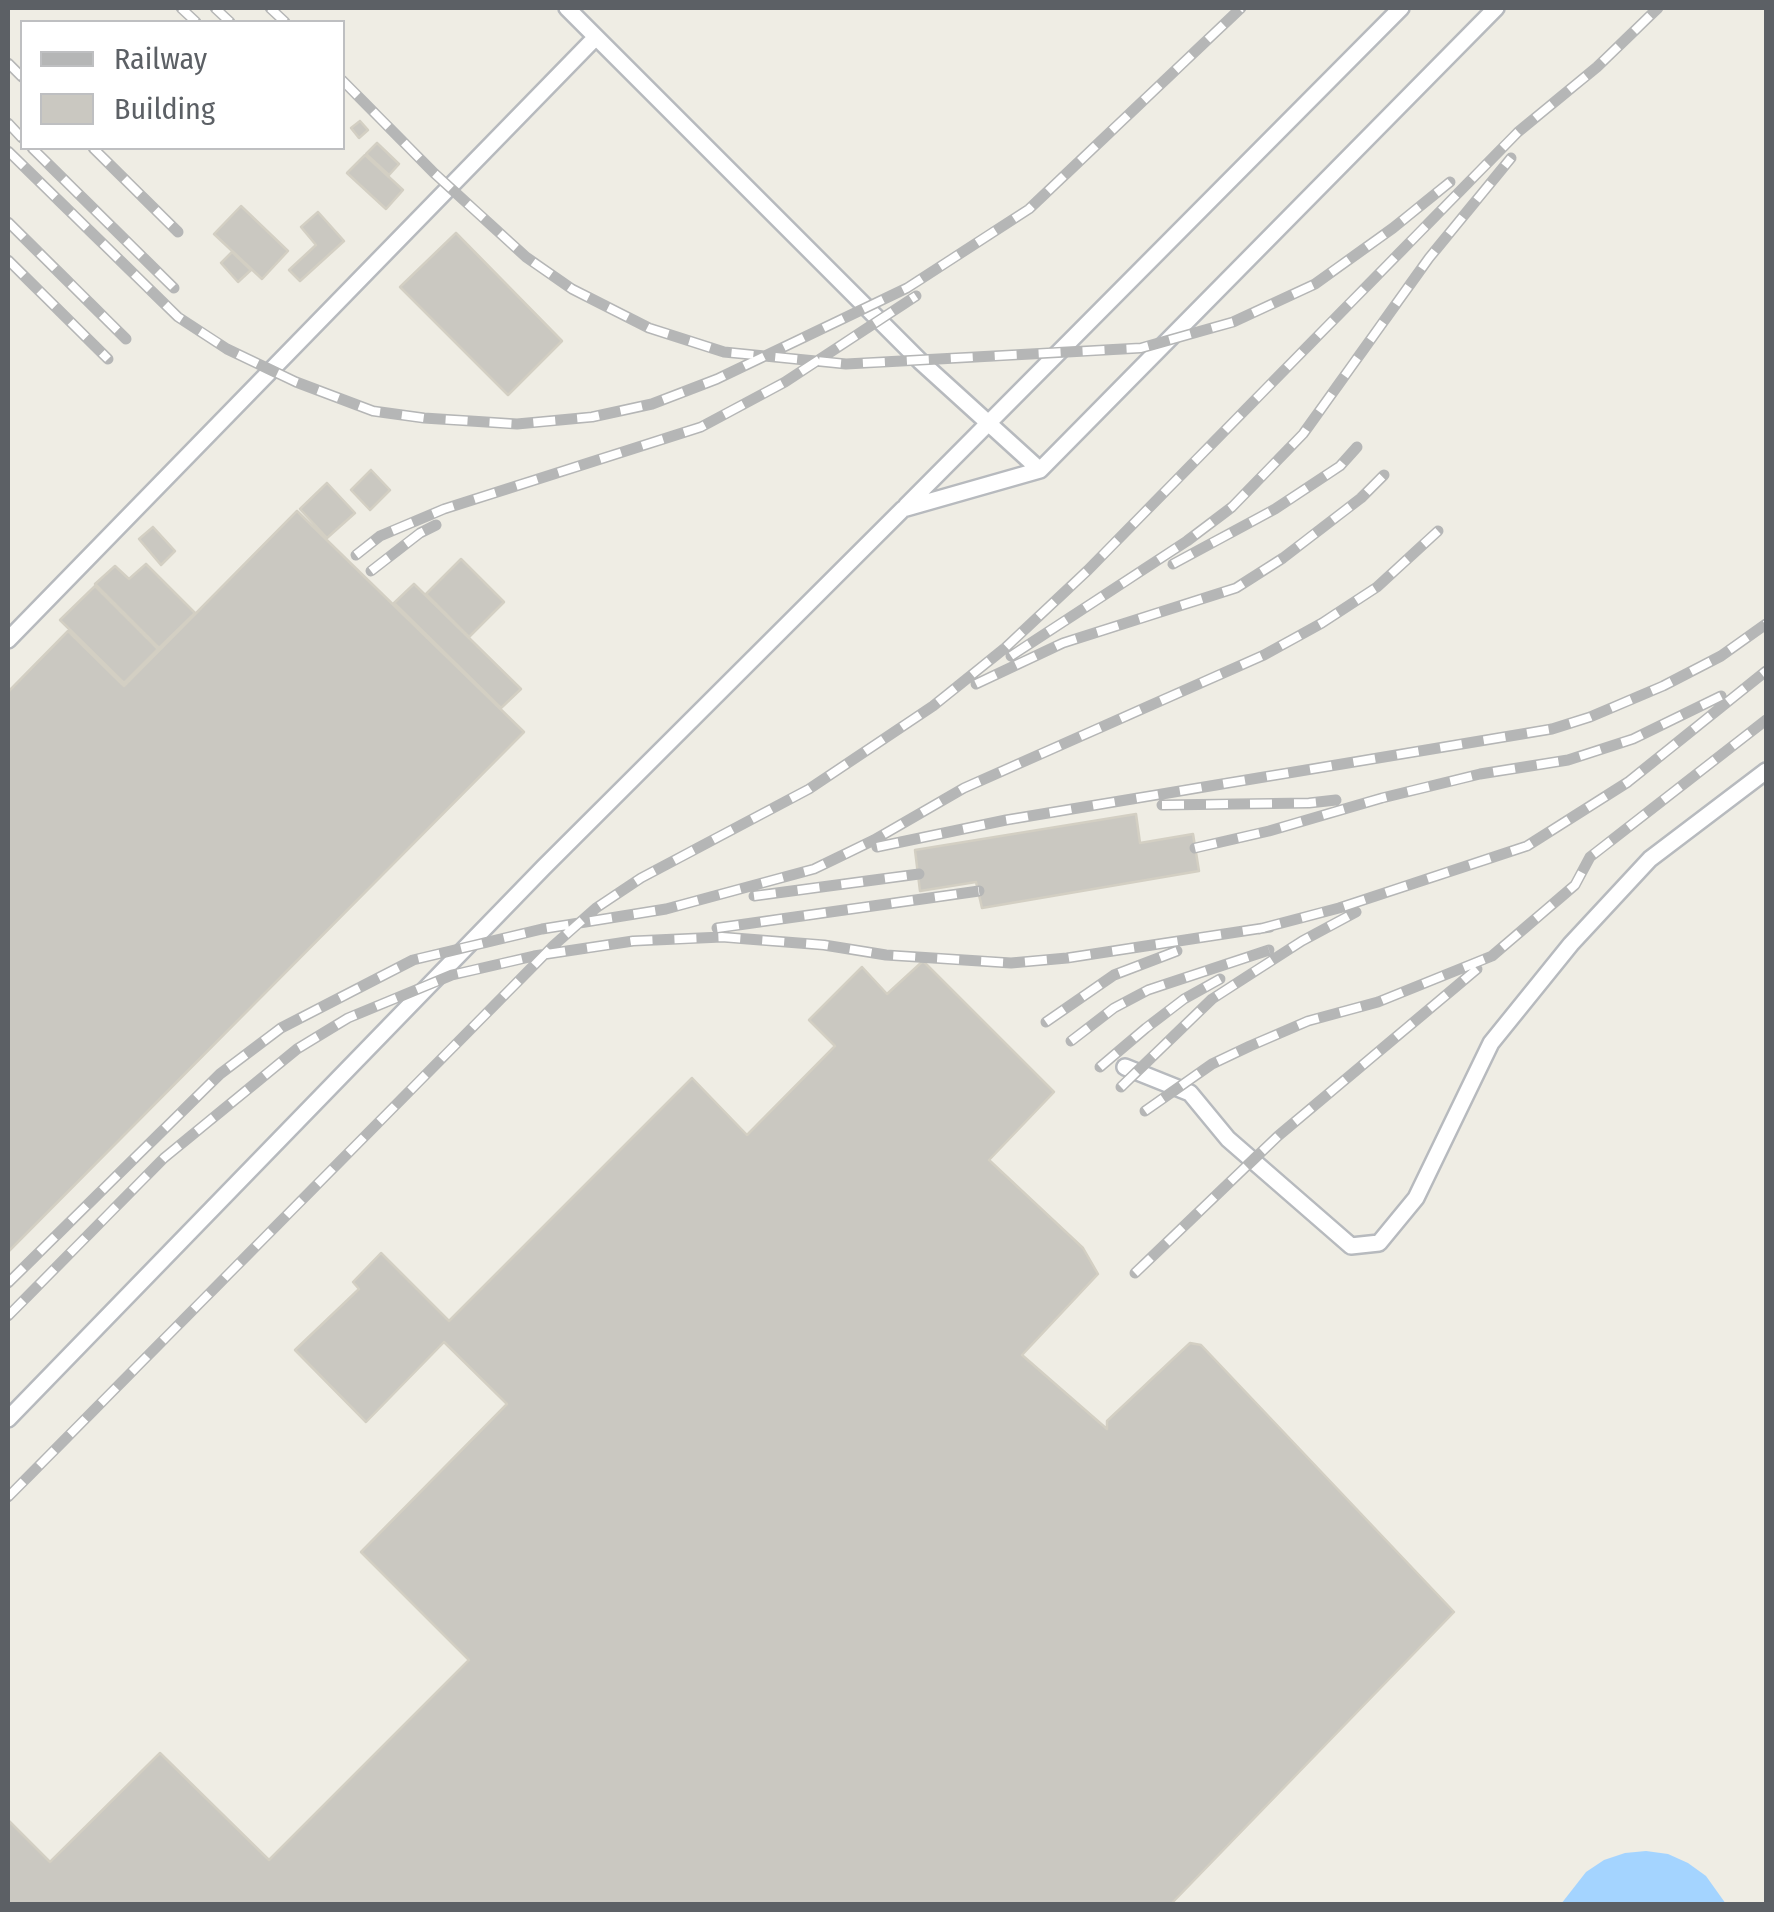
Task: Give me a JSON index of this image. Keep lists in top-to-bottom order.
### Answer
{
  "legend": ["Railway", "Building"]
}
